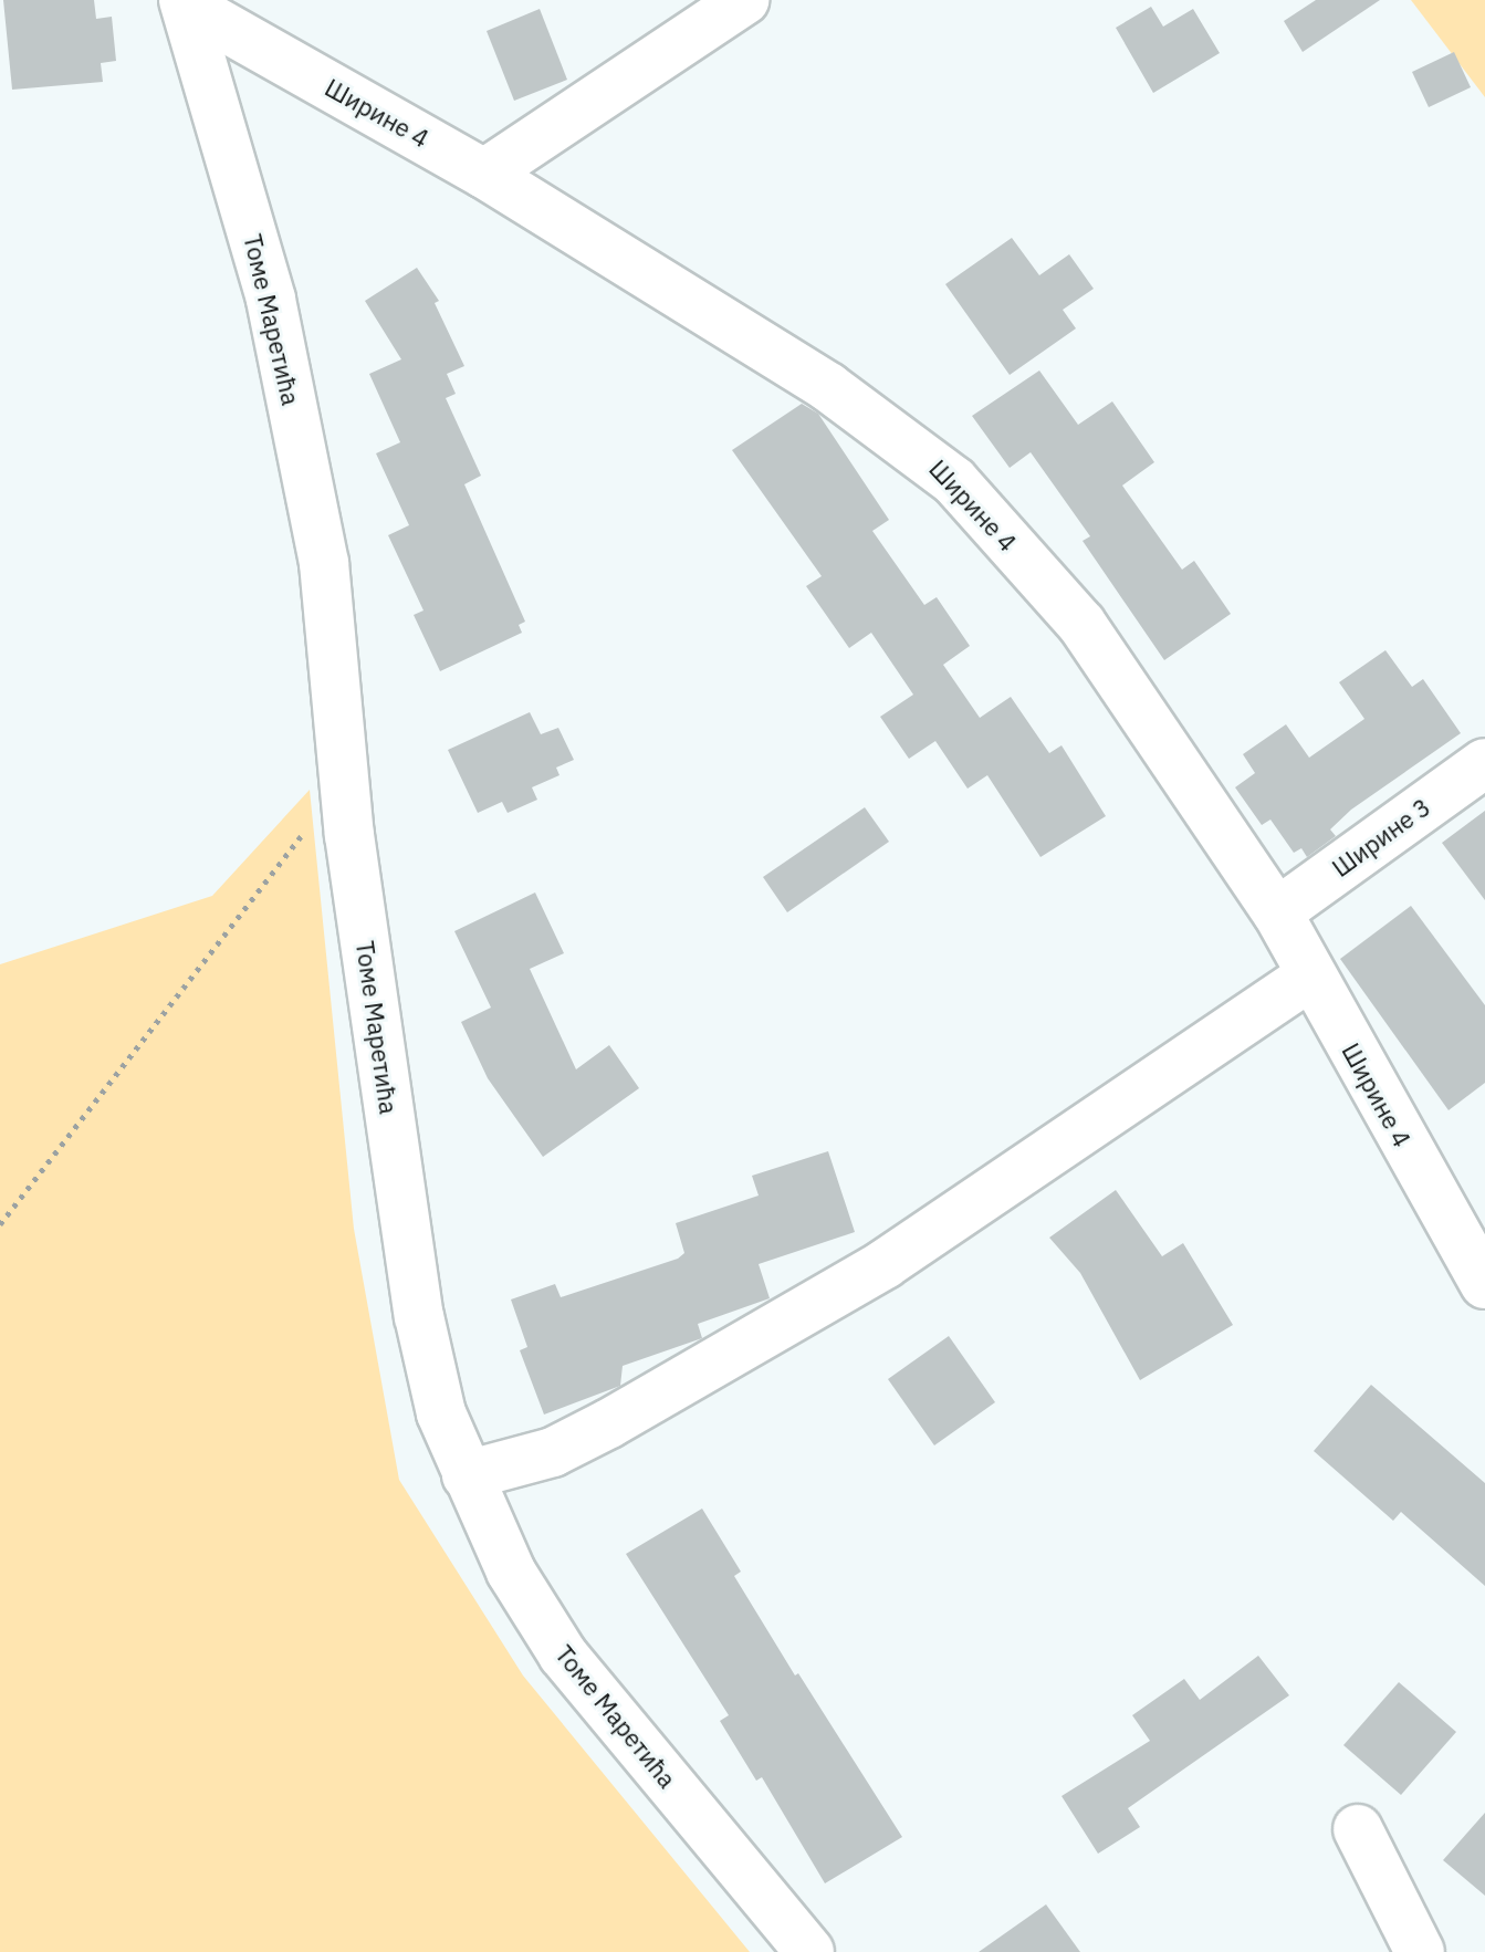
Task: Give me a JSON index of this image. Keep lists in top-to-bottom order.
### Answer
{
  "streets": {
    "street": ["Ширине 4", "Томе Маретића", "Ширине 3"]
  },
  "crossings": [
    ["Ширине 4", "Томе Маретића"],
    ["Ширине 4", "Ширине 3"]
  ]
}
